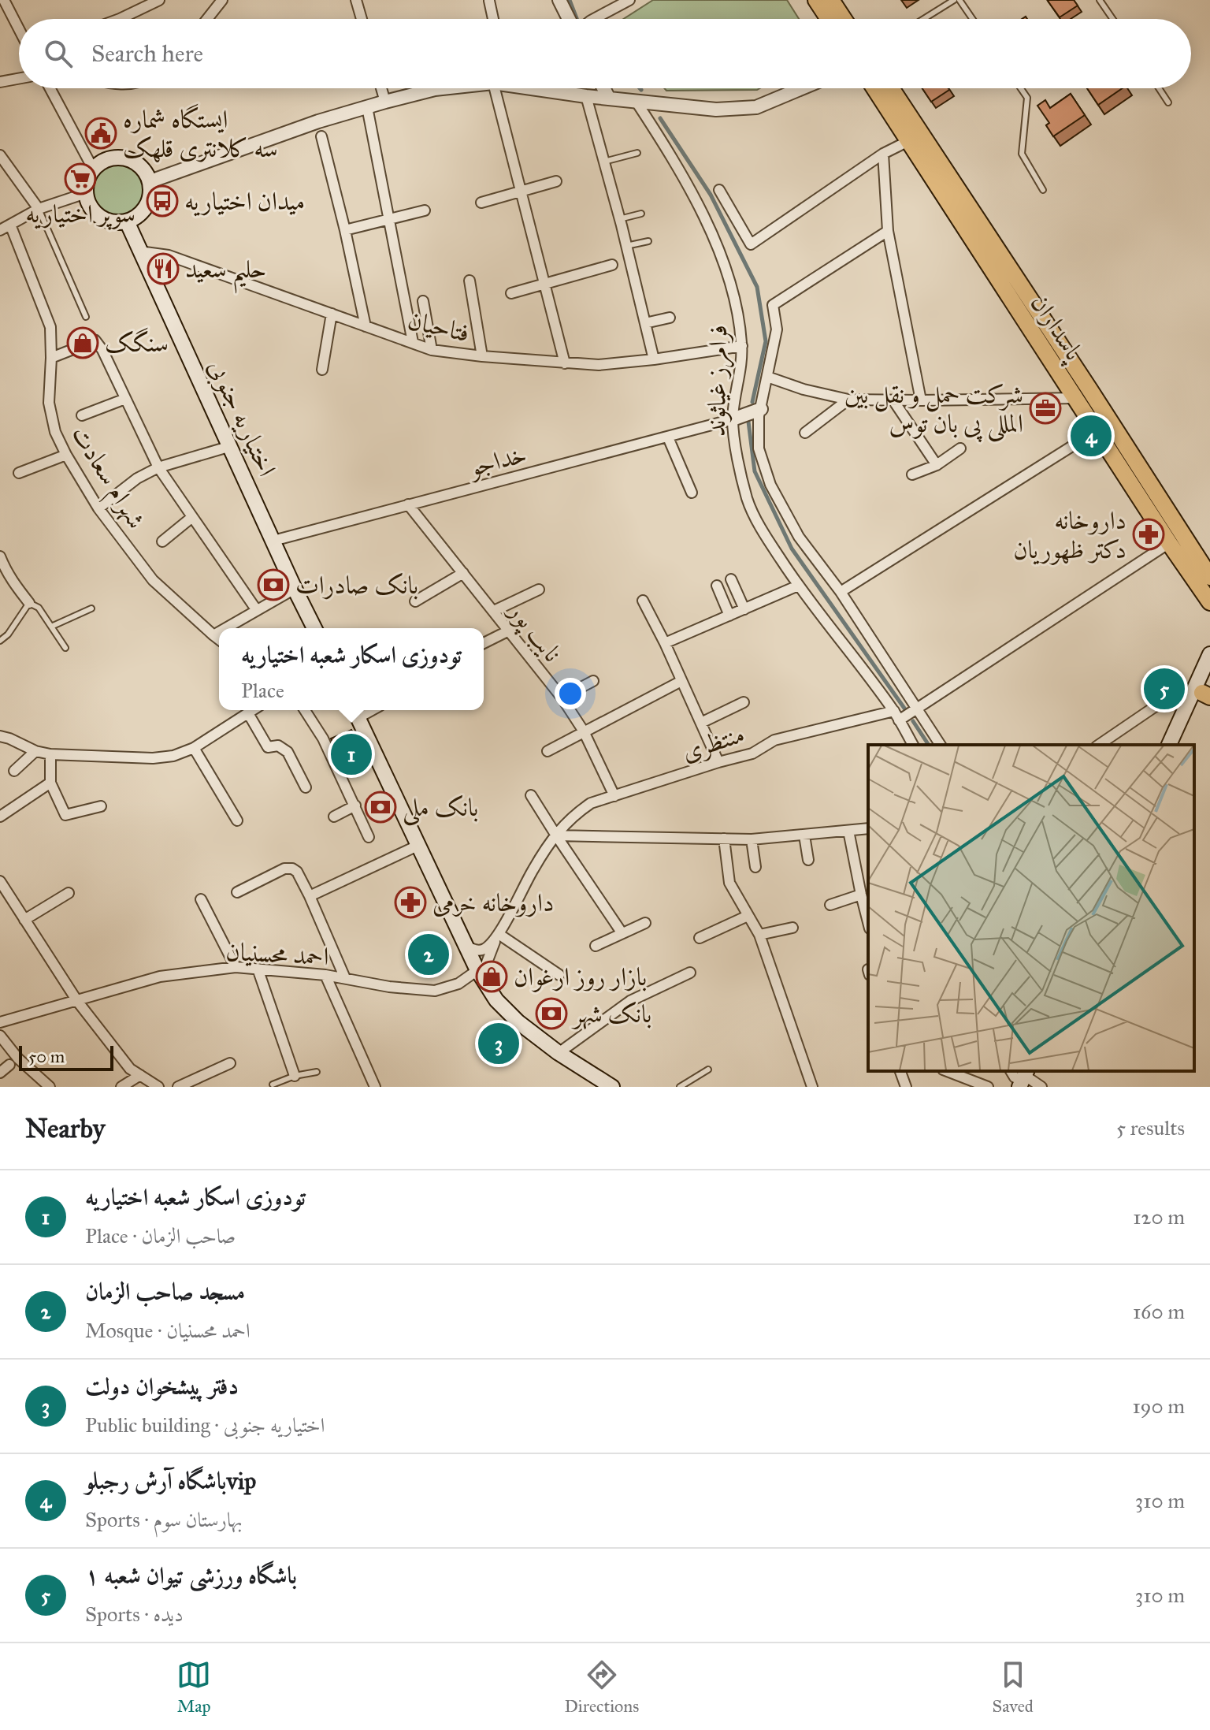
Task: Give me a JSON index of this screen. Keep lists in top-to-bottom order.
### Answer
{
  "streets": {
    "main road": ["پاسداران", "اختیاریه جنوبی"],
    "street": [
      "فتاحیان",
      "فرامرز غیاثوند",
      "خداجو",
      "شهرام سعادت",
      "نایب پور",
      "منتظری",
      "احمد محسنیان"
    ]
  },
  "crossings": [
    ["فتاحیان", "فرامرز غیاثوند"],
    ["فتاحیان", "اختیاریه جنوبی"],
    ["پاسداران", "منتظری"],
    ["فرامرز غیاثوند", "خداجو"],
    ["فرامرز غیاثوند", "منتظری"],
    ["اختیاریه جنوبی", "خداجو"],
    ["خداجو", "نایب پور"],
    ["نایب پور", "منتظری"],
    ["منتظری", "احمد محسنیان"]
  ],
  "places": {
    "public building": ["ایستگاه شماره سه کلانتری قلهک"],
    "supermarket": ["سوپر اختیاریه"],
    "bus stop": ["میدان اختیاریه"],
    "restaurant": ["حلیم سعید"],
    "shop": ["سنگک", "بازار روز ارغوان"],
    "office": ["شرکت حمل و نقل بین المللی پی بان توس"],
    "pharmacy": ["داروخانه دکتر ظهوریان", "داروخانه خرمی"],
    "bank": ["بانک صادرات", "بانک ملی", "بانک شهر"]
  },
  "scale_bar": "50 m",
  "page": {
    "search": "Search here",
    "pins": [
      "4",
      "5",
      "1",
      "2",
      "3"
    ],
    "popup": ["تودوزی اسکار شعبه اختیاریه", "Place"],
    "scale": "50 m",
    "heading": ["Nearby", "5 results"],
    "list": [
      {
        "mark": "1",
        "name": "تودوزی اسکار شعبه اختیاریه",
        "note": "Place · صاحب الزمان",
        "value": "120 m"
      },
      {
        "mark": "2",
        "name": "مسجد صاحب الزمان",
        "note": "Mosque · احمد محسنیان",
        "value": "160 m"
      },
      {
        "mark": "3",
        "name": "دفتر پیشخوان دولت",
        "note": "Public building · اختیاریه جنوبی",
        "value": "190 m"
      },
      {
        "mark": "4",
        "name": "باشگاه آرش رجبلوvip",
        "note": "Sports · بهارستان سوم",
        "value": "310 m"
      },
      {
        "mark": "5",
        "name": "باشگاه ورزشی تیوان شعبه ۱",
        "note": "Sports · دیده",
        "value": "310 m"
      }
    ],
    "nav": ["Map", "Directions", "Saved"]
  }
}
